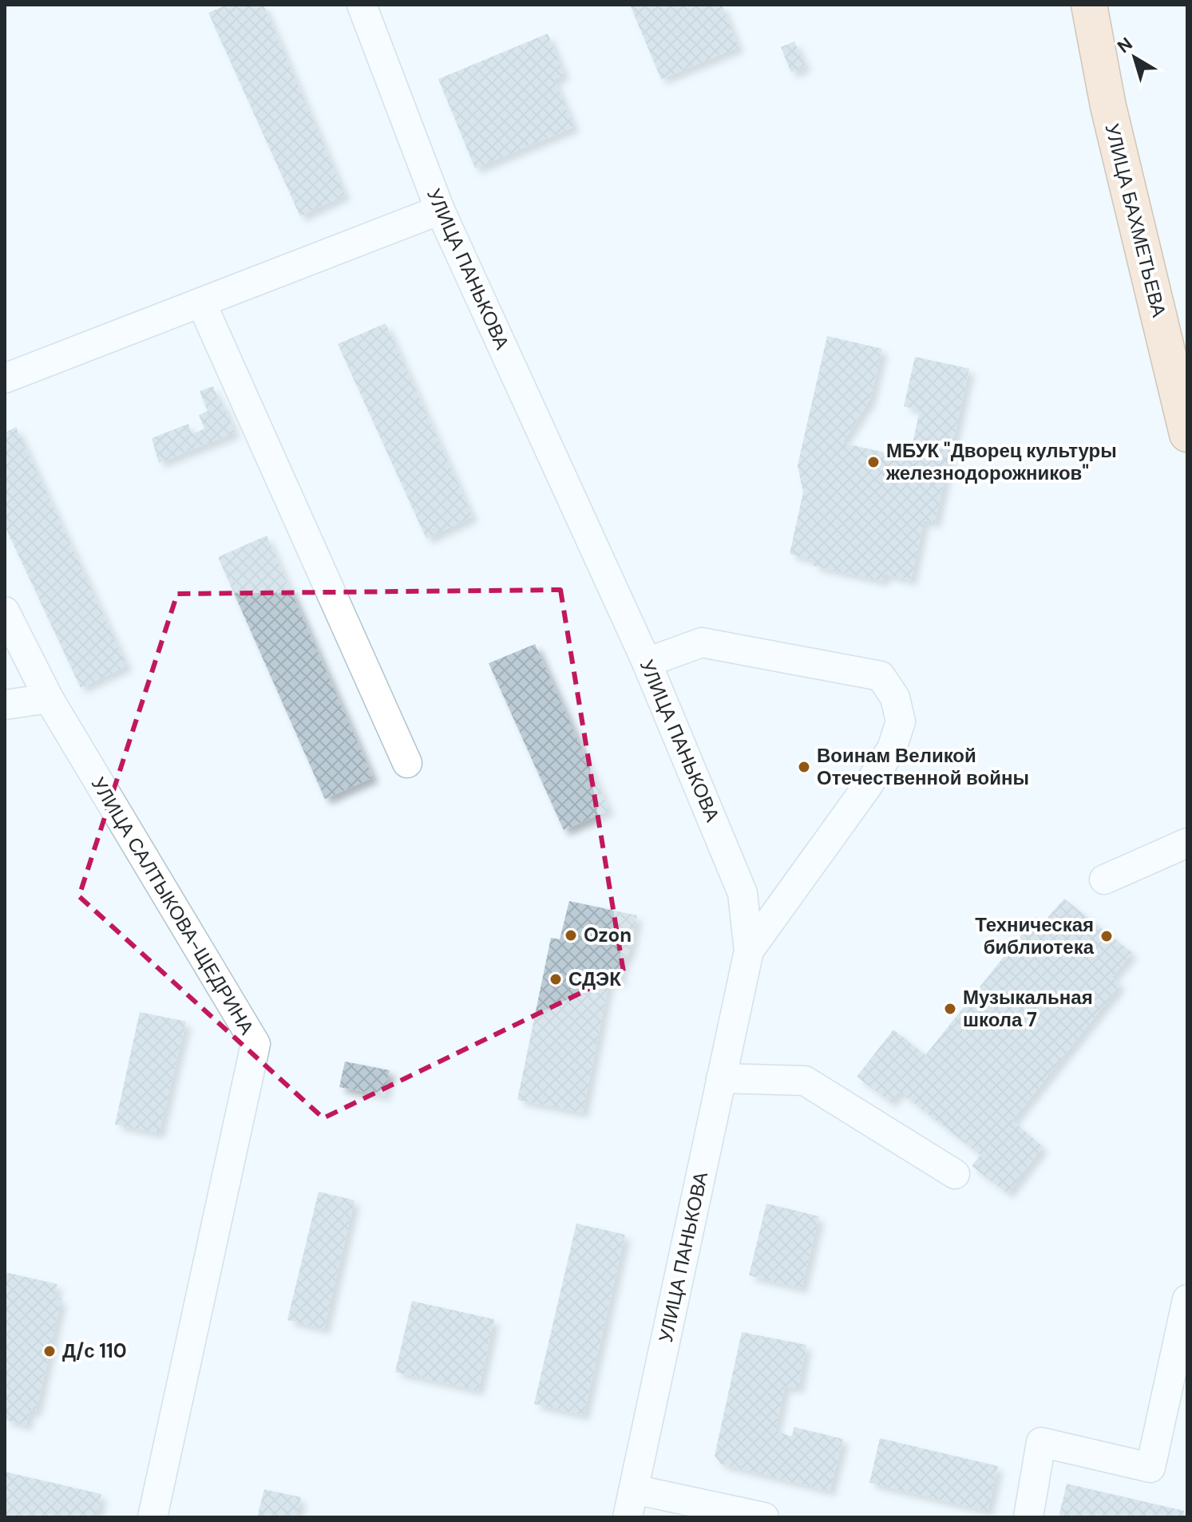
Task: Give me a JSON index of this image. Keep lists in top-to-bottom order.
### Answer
{
  "streets": {
    "main road": ["УЛИЦА БАХМЕТЬЕВА"],
    "street": ["УЛИЦА ПАНЬКОВА", "УЛИЦА САЛТЫКОВА-ЩЕДРИНА"]
  },
  "places": [
    "МБУК \"Дворец культуры железнодорожников\"",
    "Воинам Великой Отечественной войны",
    "Ozon",
    "Техническая библиотека",
    "СДЭК",
    "Музыкальная школа 7",
    "Д/с 110"
  ],
  "north": "top left"
}
